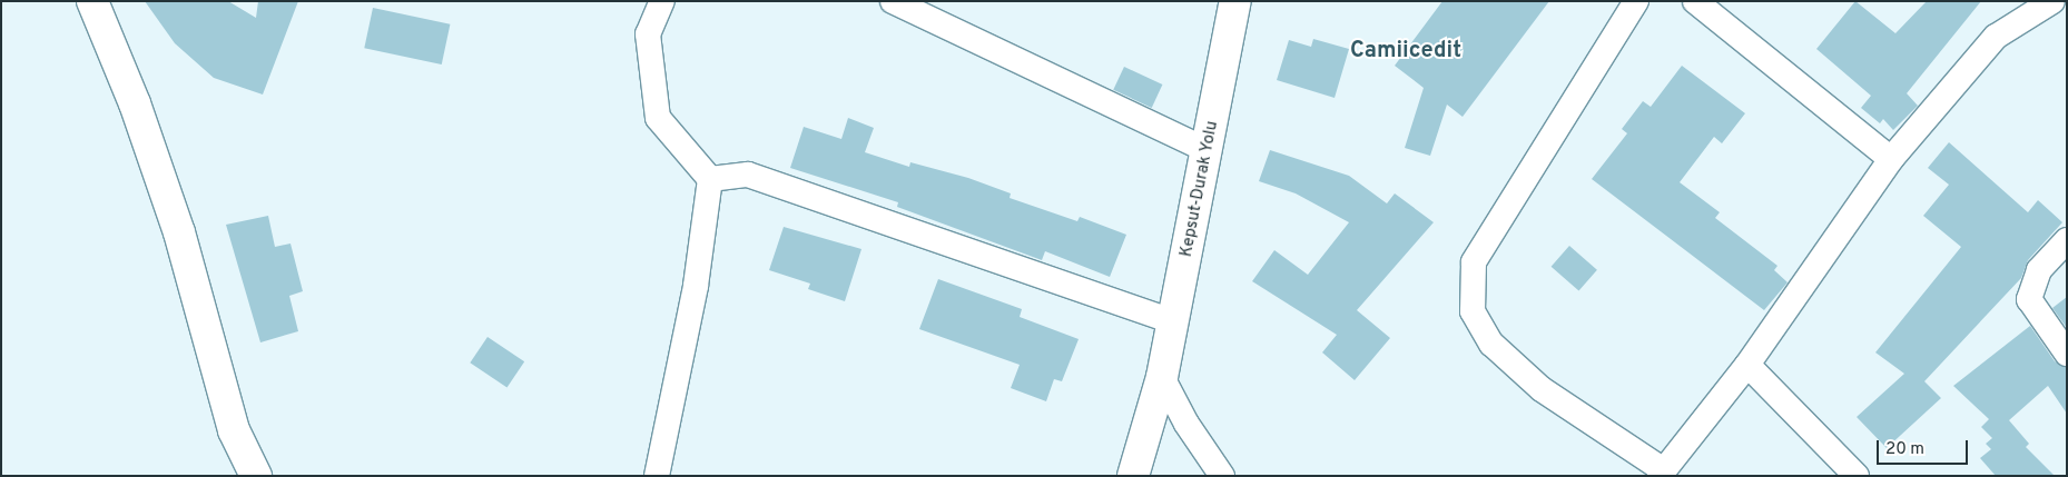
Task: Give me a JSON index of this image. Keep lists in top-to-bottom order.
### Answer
{
  "streets": {
    "main road": ["Kepsut-Durak Yolu"]
  },
  "districts": ["Camiicedit"],
  "scale_bar": "20 m"
}
